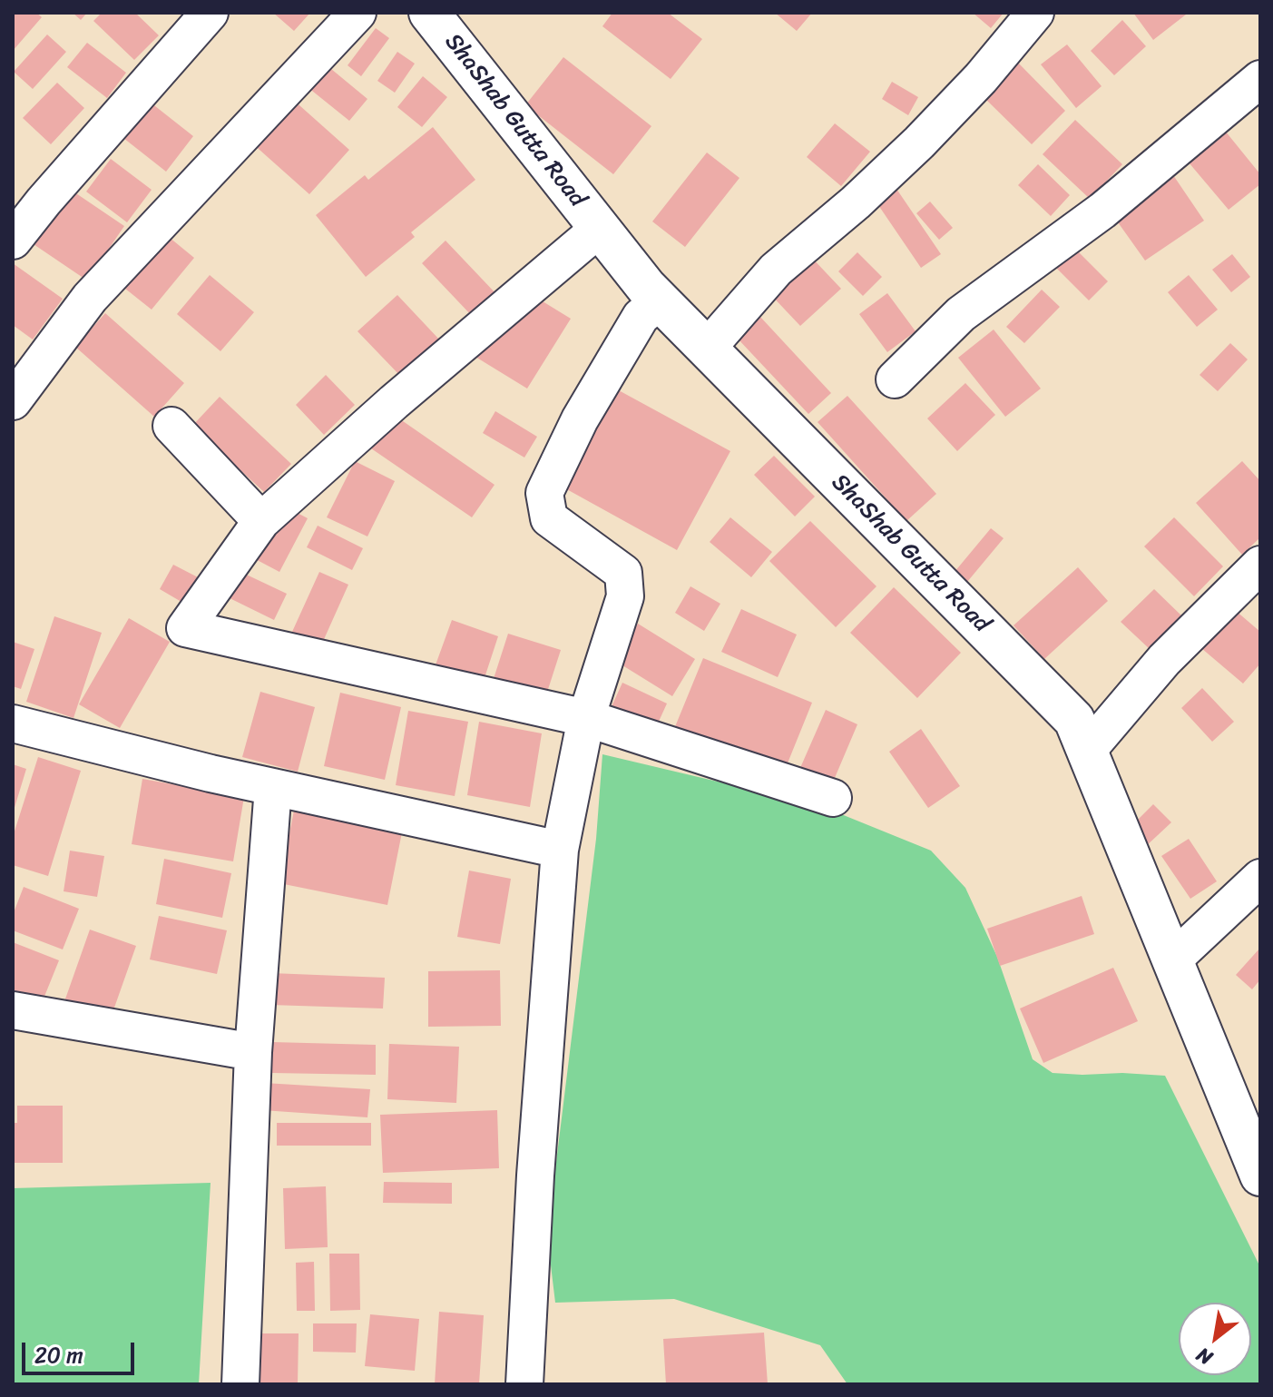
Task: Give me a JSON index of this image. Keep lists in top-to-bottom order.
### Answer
{
  "streets": {
    "street": ["ShaShab Gutta Road"]
  },
  "scale_bar": "20 m",
  "north": "bottom left"
}
